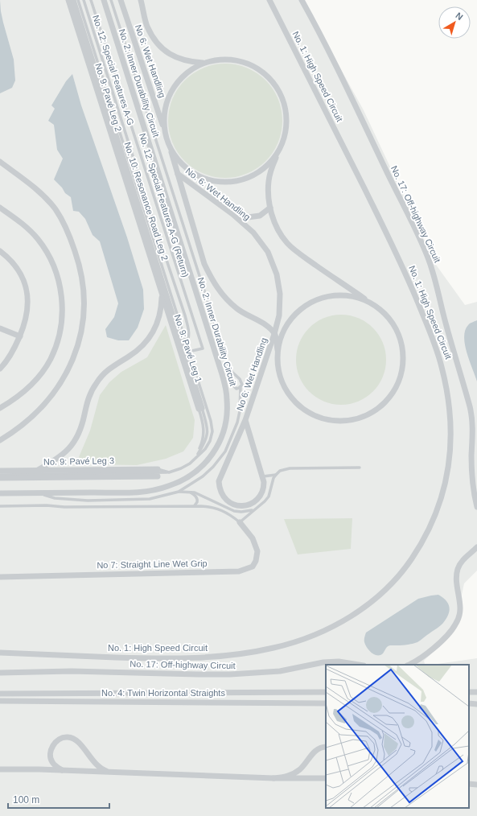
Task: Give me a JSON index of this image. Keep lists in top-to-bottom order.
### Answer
{
  "streets": {
    "street": [
      "No 6: Wet Handling",
      "No. 1: High Speed Circuit",
      "No. 2: Inner Durability Circuit",
      "No. 9: Pavé Leg 2",
      "No. 6: Wet Handling",
      "No. 10: Resonance Road Leg 2",
      "No. 17: Off-highway Circuit",
      "No. 9: Pavé Leg 1",
      "No. 9: Pavé Leg 3",
      "No 7: Straight Line Wet Grip",
      "No. 4: Twin Horizontal Straights"
    ],
    "lane": ["No. 12: Special Features A-G", "No. 12: Special Features A-G (Return)"]
  },
  "crossings": [
    ["No 6: Wet Handling", "No. 6: Wet Handling"],
    ["No. 9: Pavé Leg 2", "No. 9: Pavé Leg 1"],
    ["No. 10: Resonance Road Leg 2", "No. 9: Pavé Leg 1"]
  ],
  "scale_bar": "100 m",
  "north": "top right"
}
